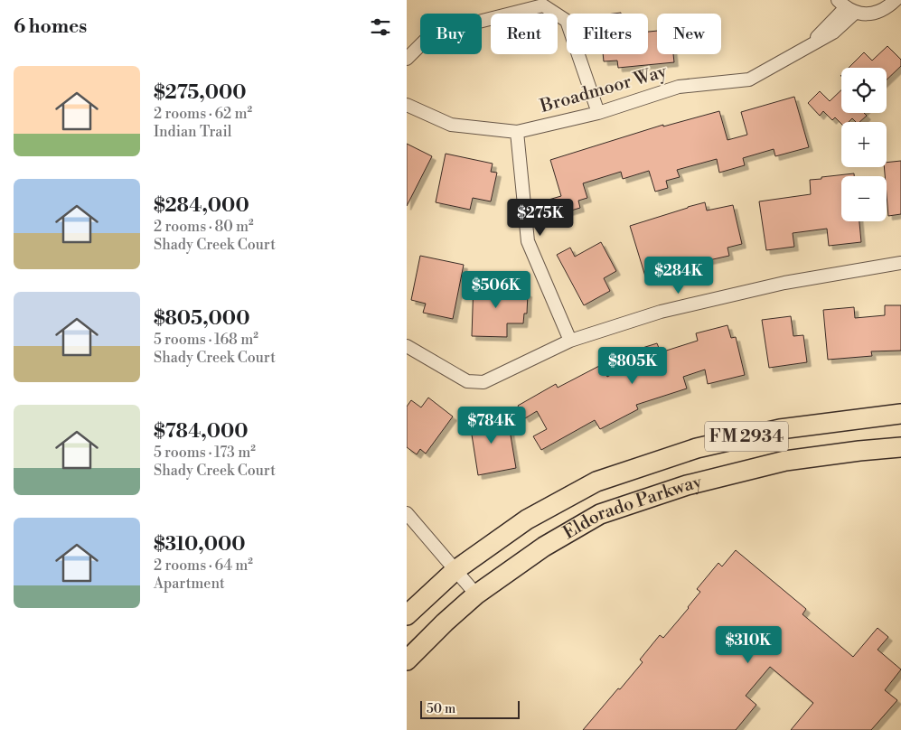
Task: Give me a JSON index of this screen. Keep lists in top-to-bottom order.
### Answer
{
  "streets": {
    "main road": ["FM 2934", "Eldorado Parkway"],
    "street": ["Broadmoor Way"]
  },
  "scale_bar": "50 m",
  "page": {
    "heading": "6 homes",
    "chip": [
      "Buy",
      "Rent",
      "Filters",
      "New"
    ],
    "list": [
      {
        "name": "$275,000",
        "note": "2 rooms · 62 m² · Indian Trail"
      },
      {
        "name": "$284,000",
        "note": "2 rooms · 80 m² · Shady Creek Court"
      },
      {
        "name": "$805,000",
        "note": "5 rooms · 168 m² · Shady Creek Court"
      },
      {
        "name": "$784,000",
        "note": "5 rooms · 173 m² · Shady Creek Court"
      },
      {
        "name": "$310,000",
        "note": "2 rooms · 64 m² · Apartment"
      }
    ],
    "map_buttons": ["+", "−"],
    "price": [
      "$275K",
      "$284K",
      "$506K",
      "$805K",
      "$784K",
      "$310K"
    ],
    "scale": "50 m"
  }
}
